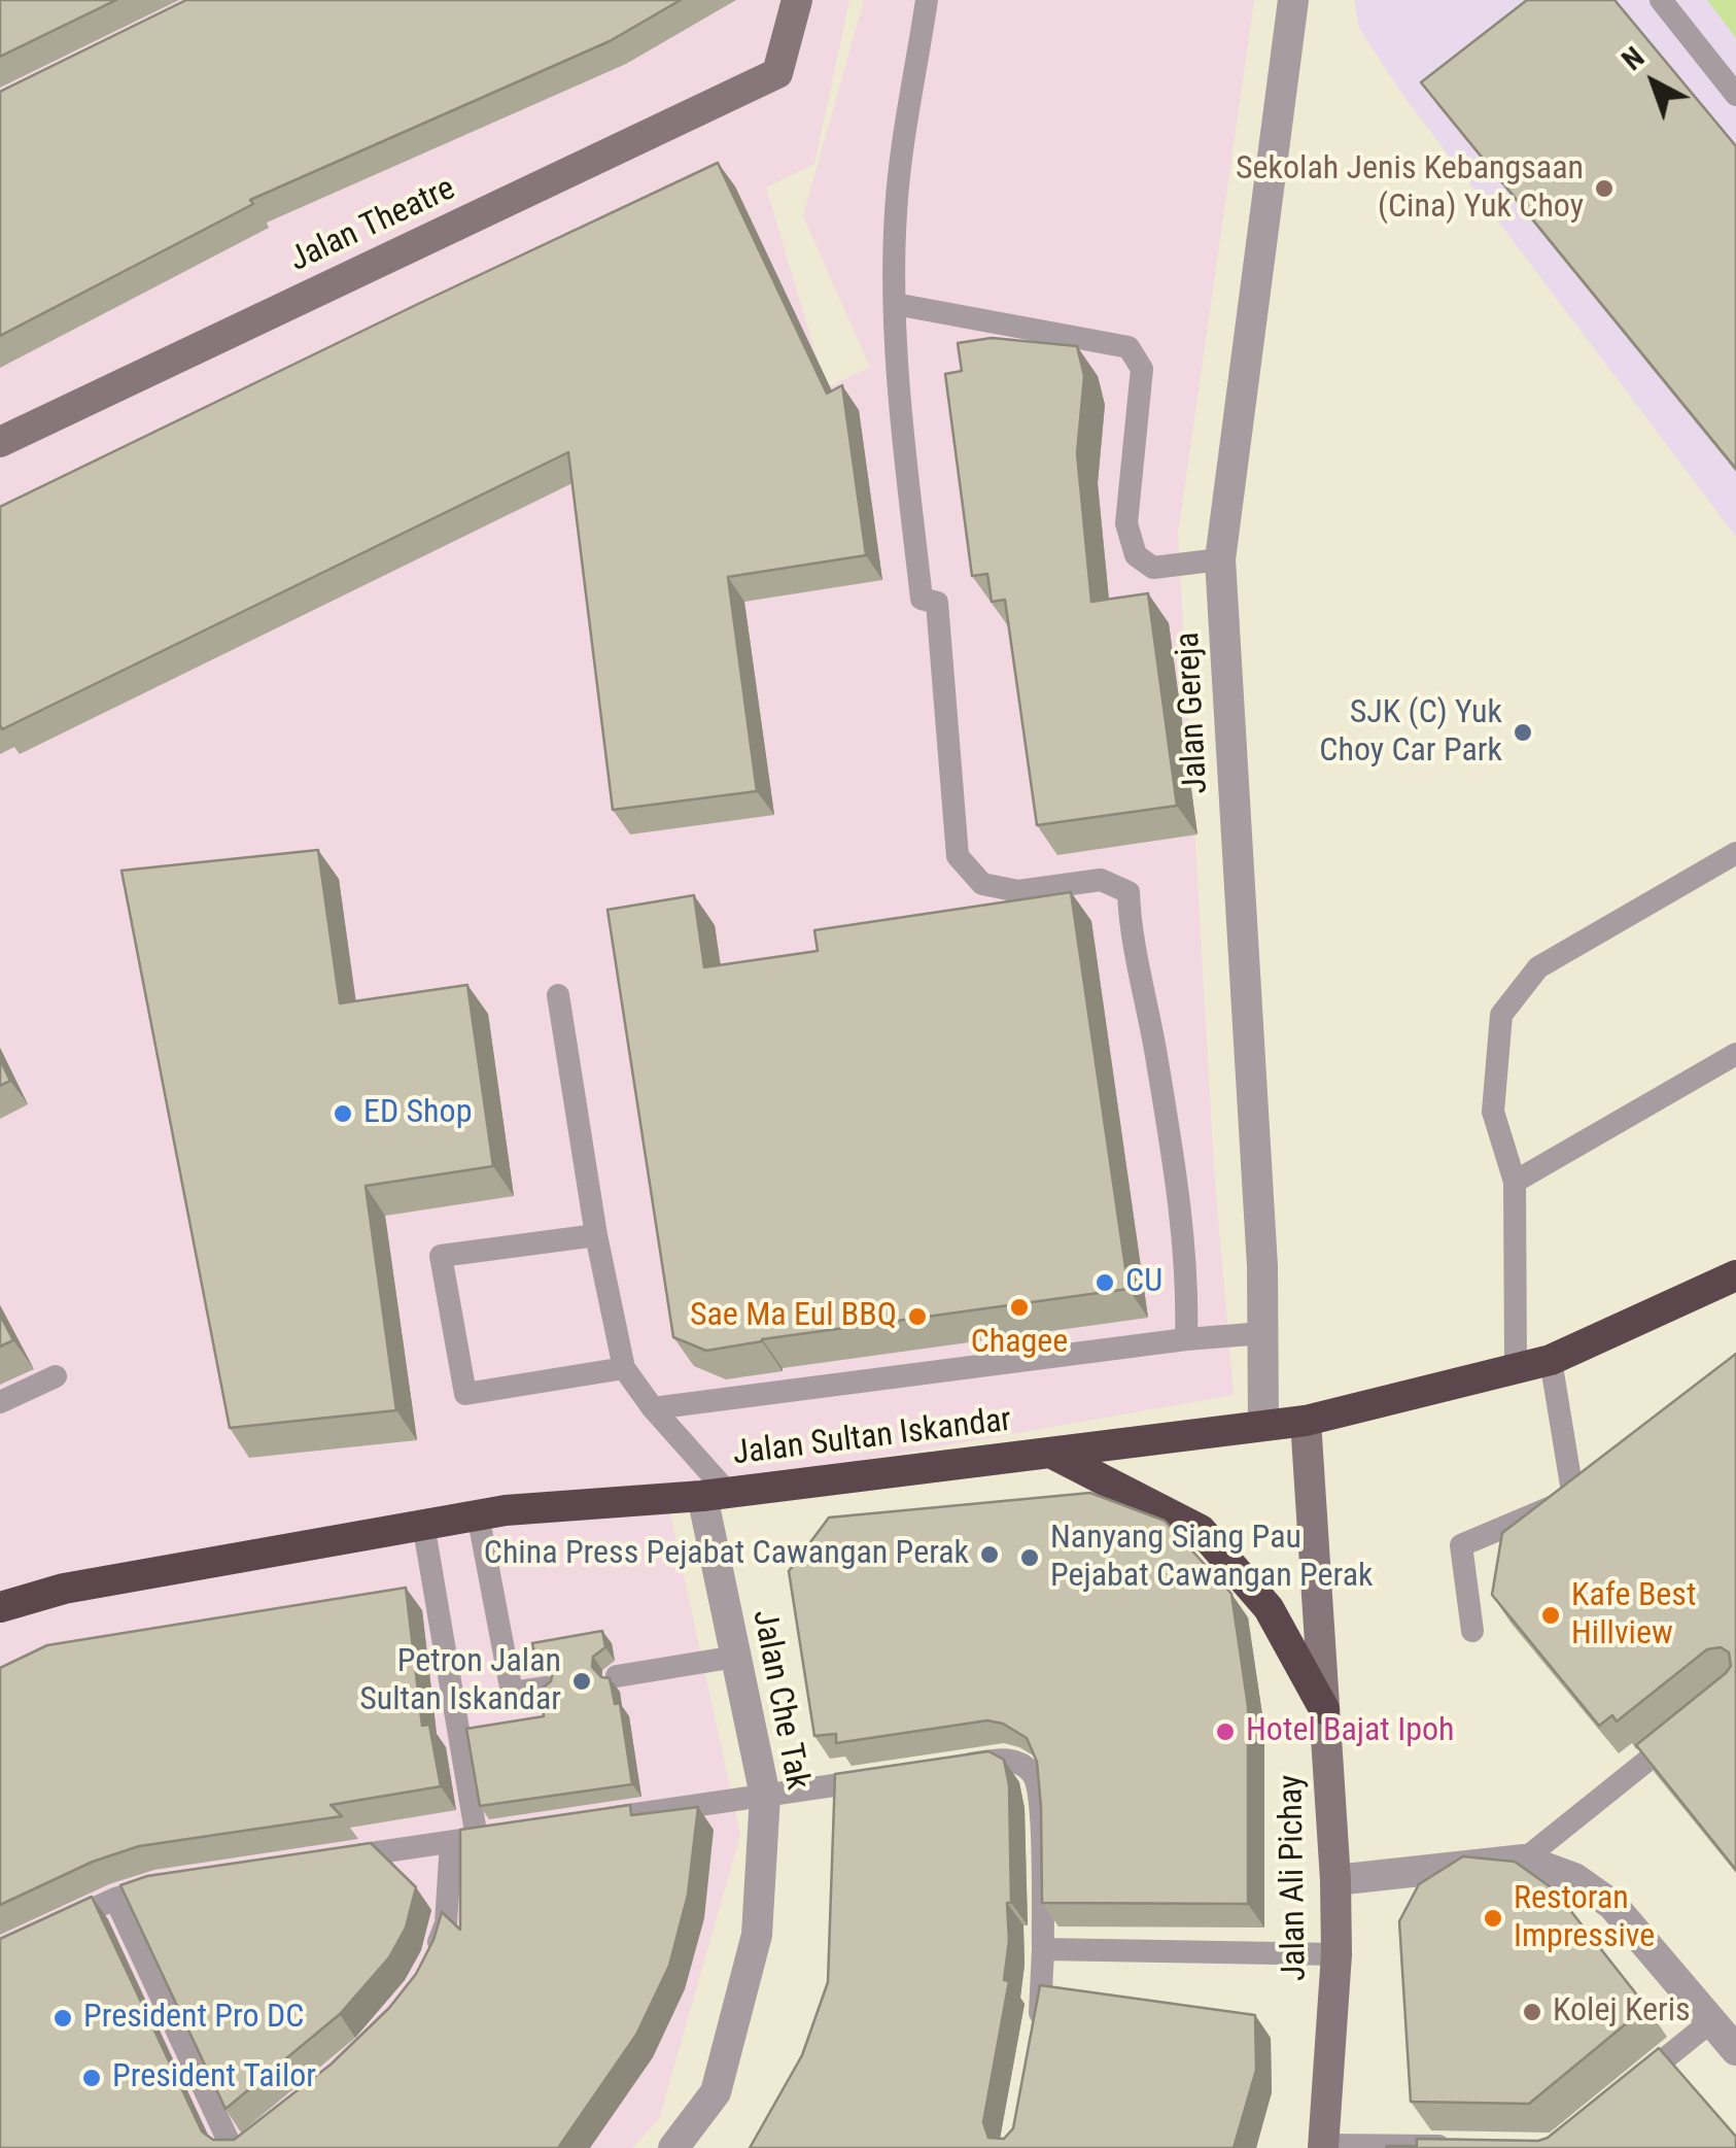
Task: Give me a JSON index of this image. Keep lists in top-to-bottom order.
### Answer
{
  "streets": {
    "highway": ["Jalan Sultan Iskandar"],
    "street": [
      "Jalan Theatre",
      "Jalan Gereja",
      "Jalan Che Tak",
      "Jalan Ali Pichay"
    ]
  },
  "crossings": [
    ["Jalan Gereja", "Jalan Sultan Iskandar"],
    ["Jalan Sultan Iskandar", "Jalan Che Tak"],
    ["Jalan Sultan Iskandar", "Jalan Ali Pichay"]
  ],
  "places": [
    "Sekolah Jenis Kebangsaan (Cina) Yuk Choy",
    "SJK (C) Yuk Choy Car Park",
    "ED Shop",
    "CU",
    "Chagee",
    "Sae Ma Eul BBQ",
    "China Press Pejabat Cawangan Perak",
    "Nanyang Siang Pau Pejabat Cawangan Perak",
    "Kafe Best Hillview",
    "Petron Jalan Sultan Iskandar",
    "Hotel Bajat Ipoh",
    "Restoran Impressive",
    "Kolej Keris",
    "President Pro DC",
    "President Tailor"
  ],
  "north": "top left"
}
